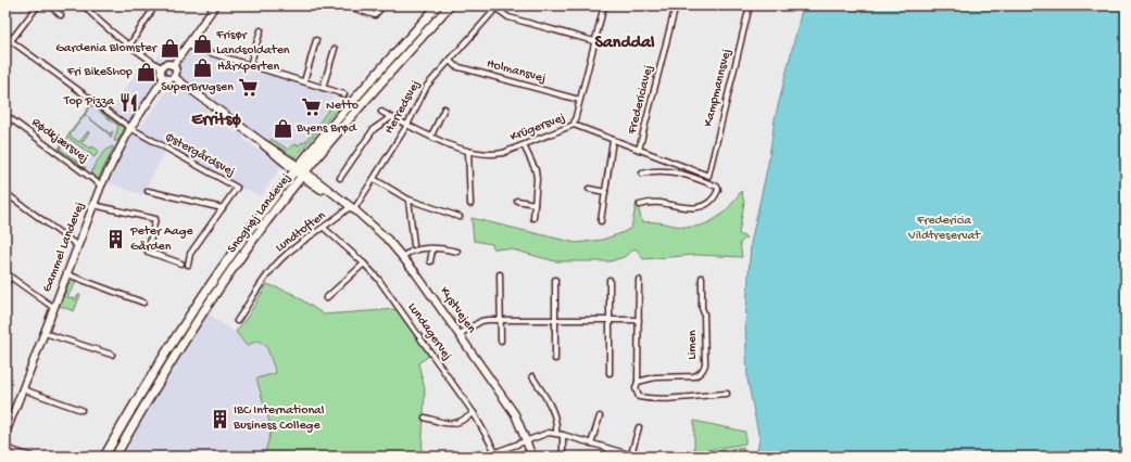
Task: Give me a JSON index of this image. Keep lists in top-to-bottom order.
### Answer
{
  "streets": {
    "main road": ["Snoghøj Landevej"],
    "street": [
      "Holmansvej",
      "Kampmannsvej",
      "Fredericiavej",
      "Herredsvej",
      "Krügersvej",
      "Rødkjærsvej",
      "Østergårdsvej",
      "Lundtoften",
      "Gammel Landevej",
      "Kystvejen",
      "Lundagervej",
      "Limen"
    ]
  },
  "crossings": [
    ["Holmansvej", "Herredsvej"],
    ["Kampmannsvej", "Krügersvej"],
    ["Fredericiavej", "Krügersvej"],
    ["Herredsvej", "Krügersvej"],
    ["Herredsvej", "Lundtoften"],
    ["Herredsvej", "Kystvejen"],
    ["Rødkjærsvej", "Gammel Landevej"],
    ["Østergårdsvej", "Gammel Landevej"],
    ["Snoghøj Landevej", "Kystvejen"],
    ["Lundtoften", "Kystvejen"],
    ["Lundtoften", "Lundagervej"],
    ["Gammel Landevej", "Kystvejen"],
    ["Kystvejen", "Lundagervej"]
  ],
  "districts": ["Sanddal", "Erritsø"],
  "parks": ["Fredericia Vildtreservat"],
  "places": {
    "shop": [
      "Frisør Landsoldaten",
      "Gardenia Blomster",
      "HårXperten",
      "Fri BikeShop",
      "Byens Brød"
    ],
    "supermarket": ["SuperBrugsen", "Netto"],
    "restaurant": ["Top Pizza"],
    "building": ["Peter Aage Gården", "IBC International Business College"]
  }
}
